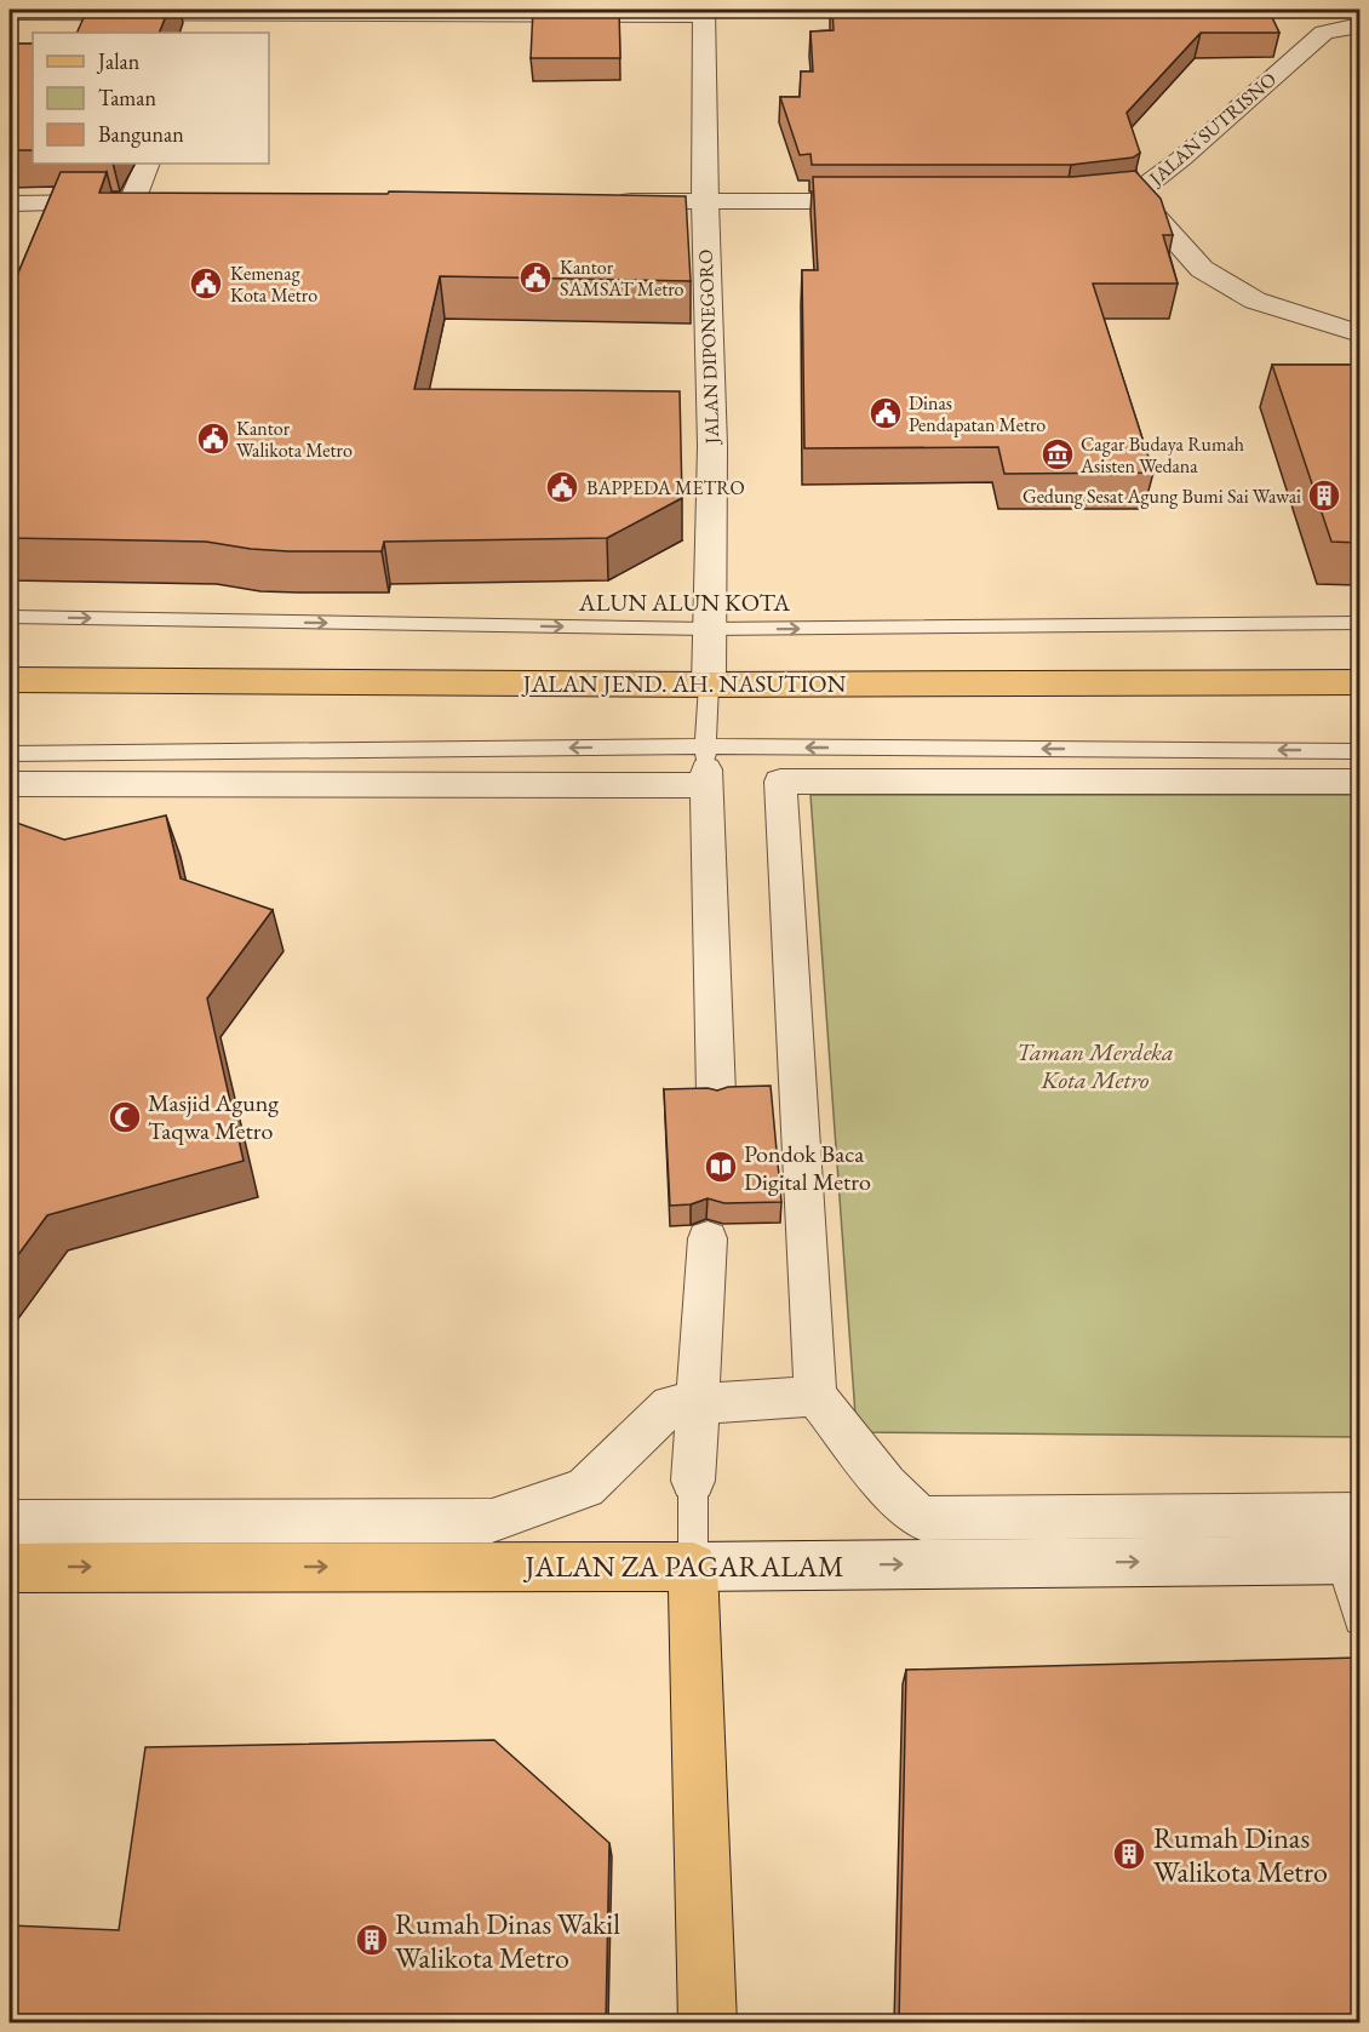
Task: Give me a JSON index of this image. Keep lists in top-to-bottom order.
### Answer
{
  "streets": {
    "main road": ["JALAN JEND. AH. NASUTION", "JALAN ZA PAGARALAM"],
    "street": ["JALAN SUTRISNO", "JALAN DIPONEGORO"],
    "lane": ["ALUN ALUN KOTA"]
  },
  "crossings": [
    ["JALAN DIPONEGORO", "ALUN ALUN KOTA"],
    ["JALAN DIPONEGORO", "JALAN JEND. AH. NASUTION"]
  ],
  "parks": ["Taman Merdeka Kota Metro"],
  "places": {
    "public building": [
      "Kantor SAMSAT Metro",
      "Kemenag Kota Metro",
      "Dinas Pendapatan Metro",
      "Kantor Walikota Metro",
      "BAPPEDA METRO"
    ],
    "museum": ["Cagar Budaya Rumah Asisten Wedana"],
    "building": ["Gedung Sesat Agung Bumi Sai Wawai", "Rumah Dinas Walikota Metro", "Rumah Dinas Wakil Walikota Metro"],
    "mosque": ["Masjid Agung Taqwa Metro"],
    "library": ["Pondok Baca Digital Metro"]
  },
  "legend": ["Jalan", "Taman", "Bangunan"]
}
